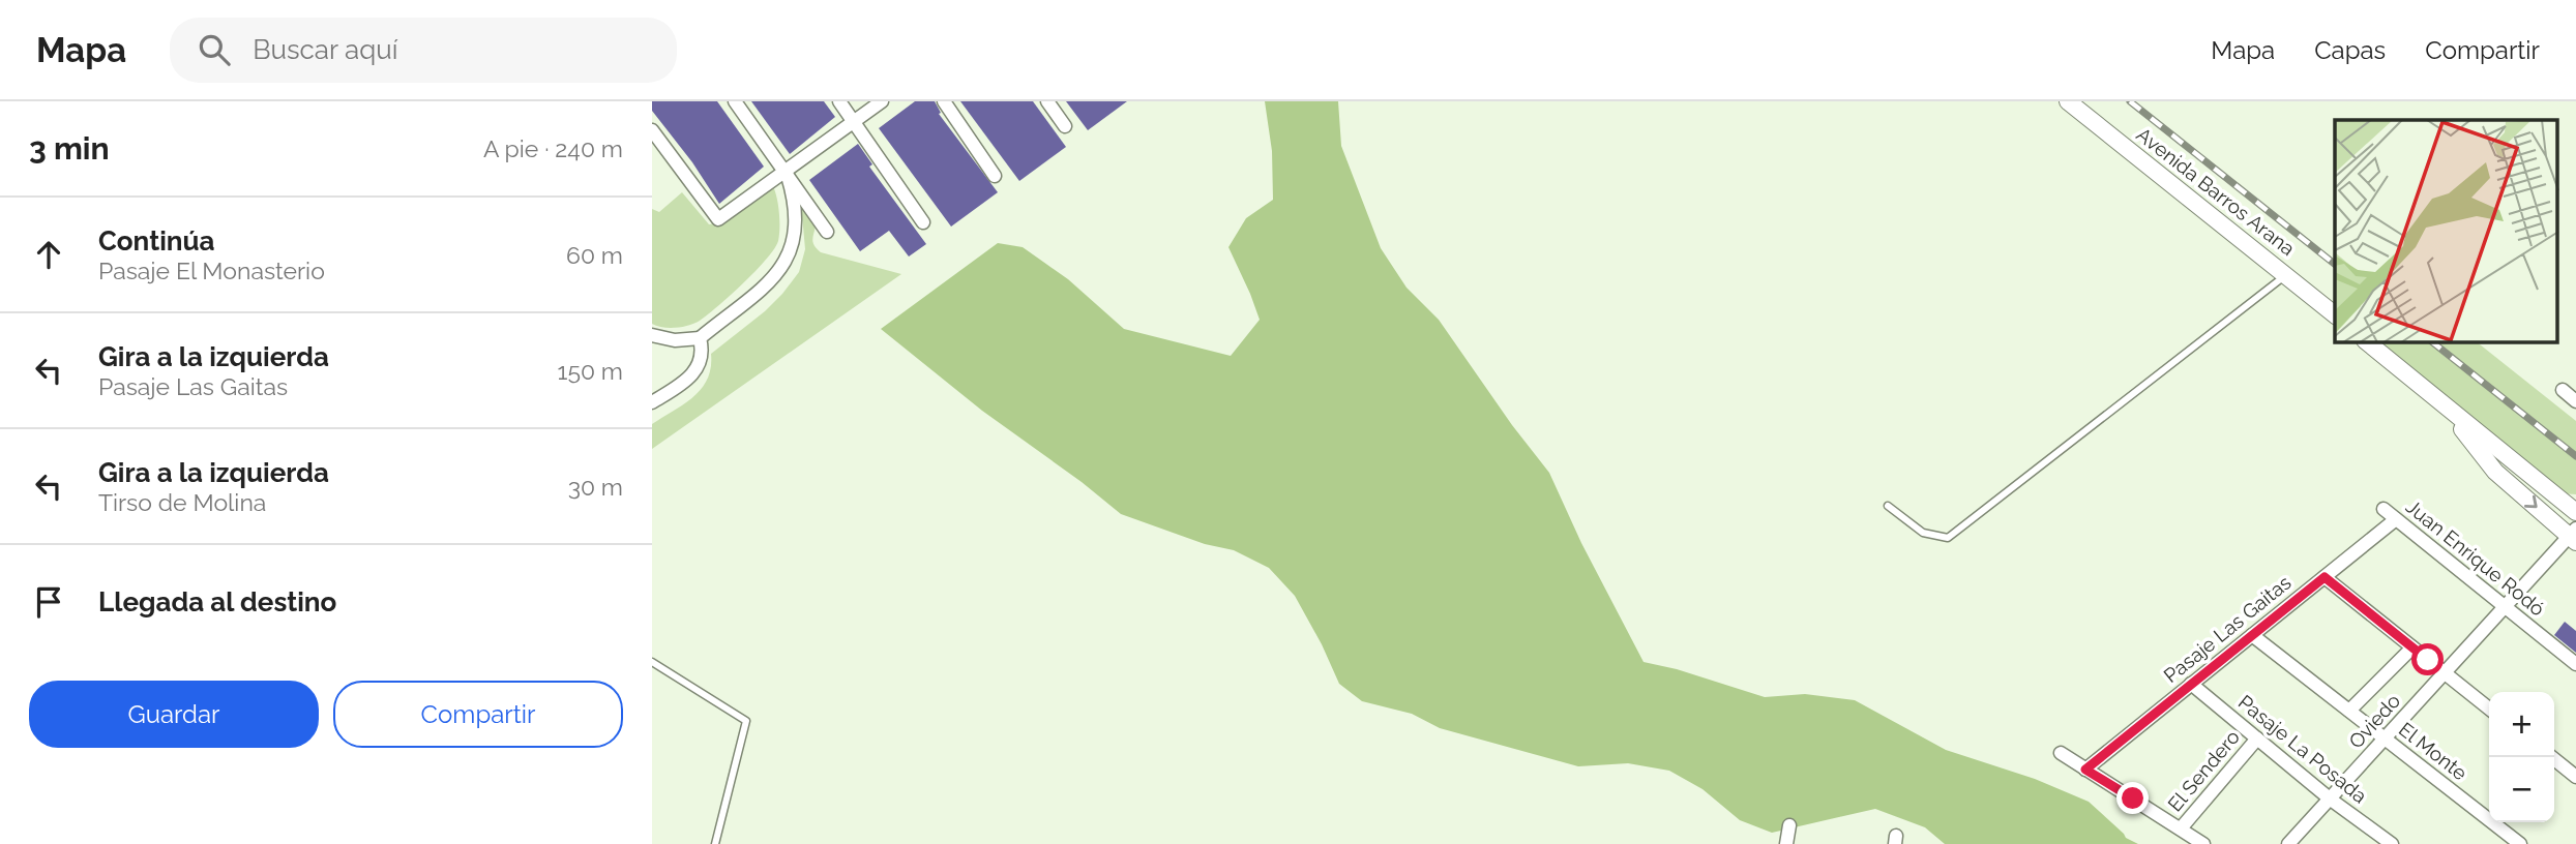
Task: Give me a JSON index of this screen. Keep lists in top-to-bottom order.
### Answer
{
  "streets": {
    "main road": ["Avenida Barros Arana"],
    "street": [
      "Juan Enrique Rodó",
      "Pasaje Las Gaitas",
      "Oviedo",
      "Pasaje La Posada",
      "El Monte",
      "El Sendero"
    ]
  },
  "crossings": [
    ["Juan Enrique Rodó", "Pasaje Las Gaitas"],
    ["Juan Enrique Rodó", "Oviedo"],
    ["Pasaje Las Gaitas", "Pasaje La Posada"],
    ["Pasaje Las Gaitas", "El Monte"],
    ["Oviedo", "Pasaje La Posada"],
    ["Oviedo", "El Monte"],
    ["Pasaje La Posada", "El Sendero"]
  ],
  "page": {
    "header": "Mapa",
    "search": "Buscar aquí",
    "nav": ["Mapa", "Capas", "Compartir"],
    "heading": ["3 min", "A pie · 240 m"],
    "list": [
      ["Continúa", "Pasaje El Monasterio", "60 m"],
      ["Gira a la izquierda", "Pasaje Las Gaitas", "150 m"],
      ["Gira a la izquierda", "Tirso de Molina", "30 m"],
      "Llegada al destino"
    ],
    "buttons": ["Guardar", "Compartir"],
    "map_buttons": ["+", "−"]
  }
}
